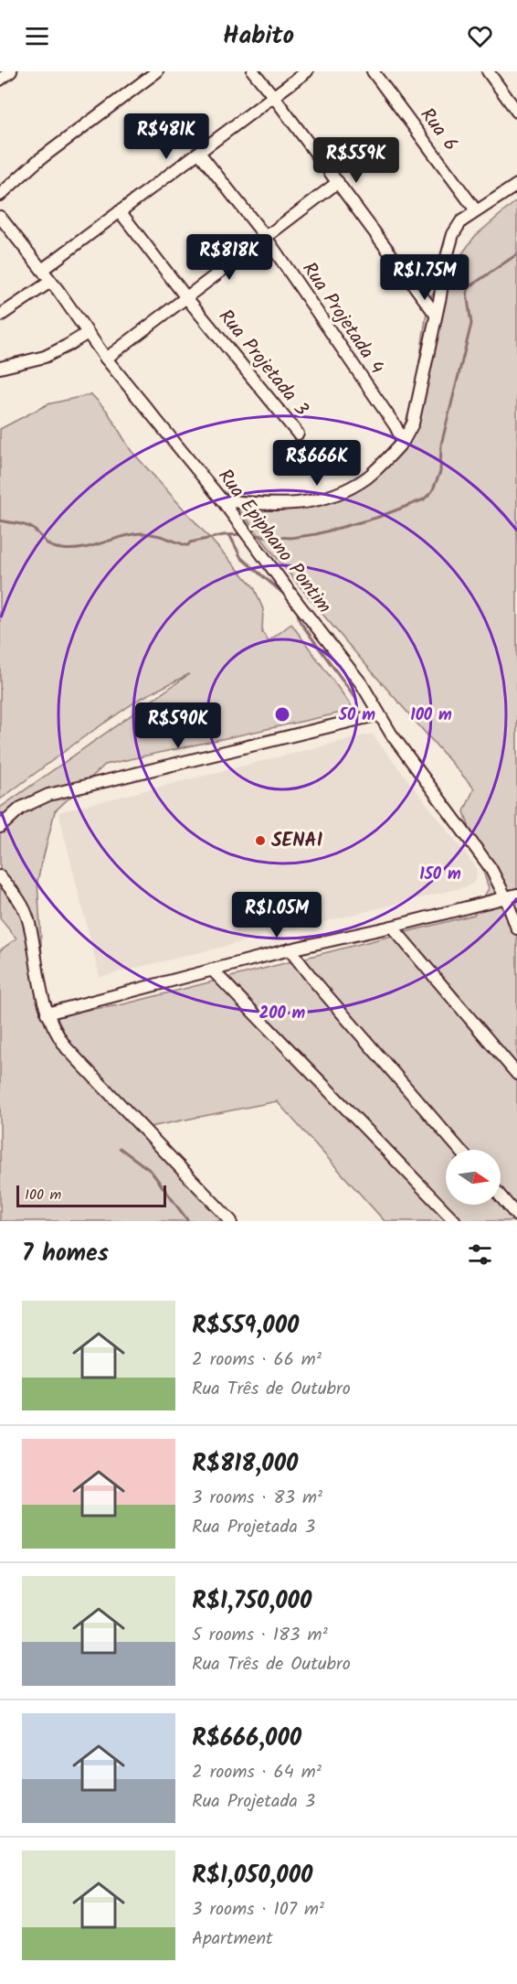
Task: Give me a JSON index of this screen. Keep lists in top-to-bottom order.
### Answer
{
  "streets": {
    "street": [
      "Rua 6",
      "Rua Projetada 4",
      "Rua Projetada 3",
      "Rua Epiphano Pontim"
    ]
  },
  "places": ["SENAI"],
  "scale_bar": "100 m",
  "north": "right",
  "page": {
    "header": "Habito",
    "price": [
      "R$481K",
      "R$559K",
      "R$818K",
      "R$1.75M",
      "R$666K",
      "R$590K",
      "R$1.05M"
    ],
    "scale": "100 m",
    "heading": "7 homes",
    "list": [
      {
        "name": "R$559,000",
        "note": "2 rooms · 66 m² · Rua Três de Outubro"
      },
      {
        "name": "R$818,000",
        "note": "3 rooms · 83 m² · Rua Projetada 3"
      },
      {
        "name": "R$1,750,000",
        "note": "5 rooms · 183 m² · Rua Três de Outubro"
      },
      {
        "name": "R$666,000",
        "note": "2 rooms · 64 m² · Rua Projetada 3"
      },
      {
        "name": "R$1,050,000",
        "note": "3 rooms · 107 m² · Apartment"
      }
    ]
  },
  "rings": [
    "50 m",
    "100 m",
    "150 m",
    "200 m"
  ]
}
